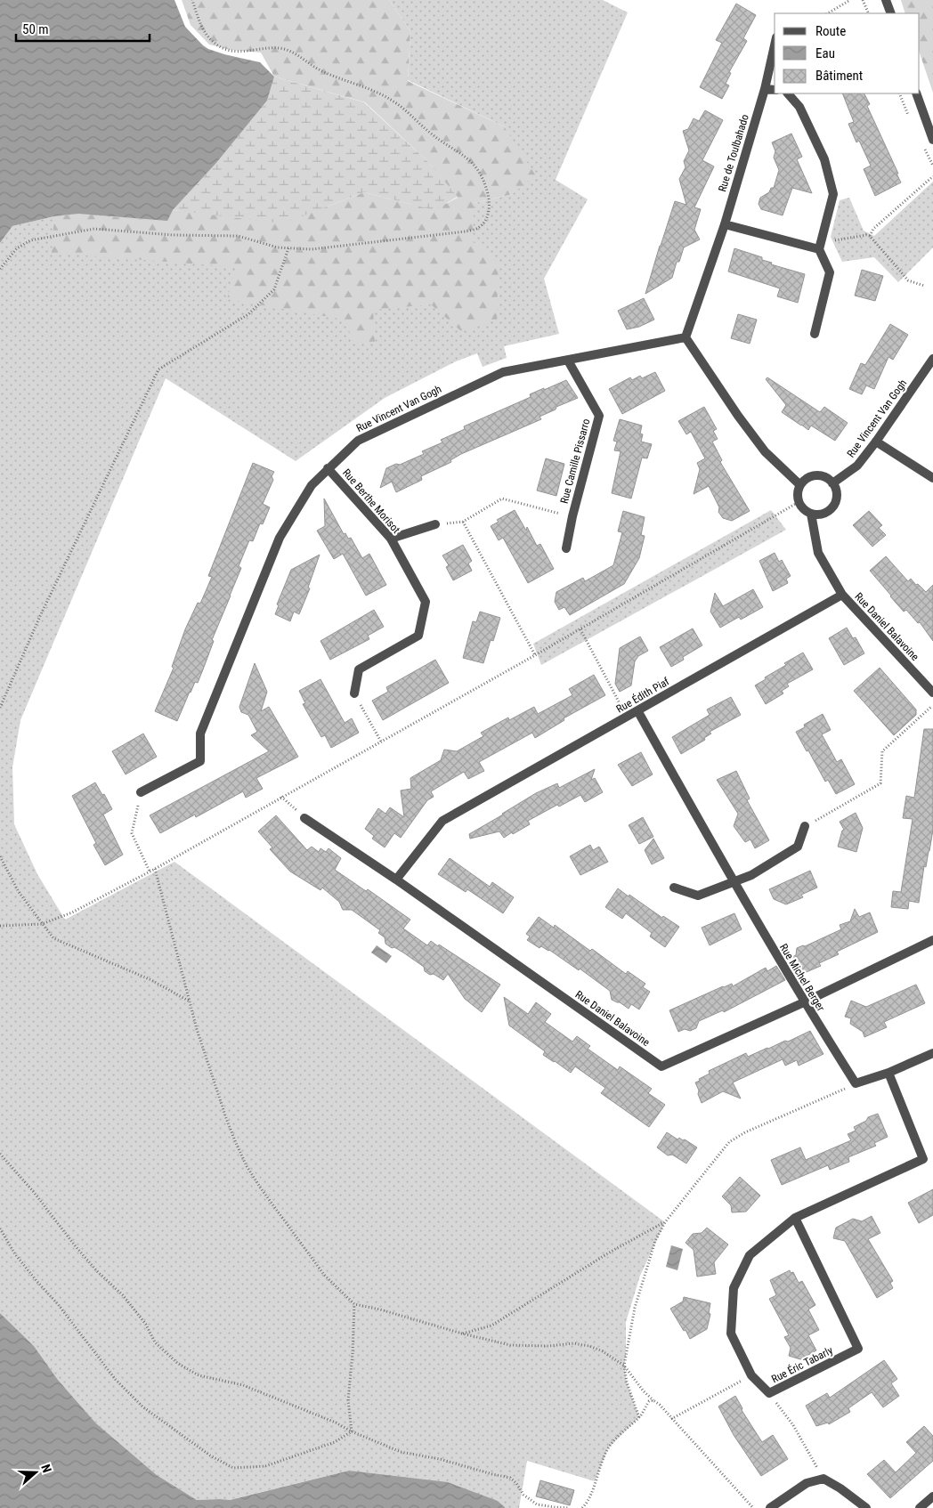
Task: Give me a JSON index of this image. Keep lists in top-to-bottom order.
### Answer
{
  "streets": {
    "street": [
      "Rue de Toulbahado",
      "Rue Vincent Van Gogh",
      "Rue Camille Pissarro",
      "Rue Berthe Morisot",
      "Rue Daniel Balavoine",
      "Rue Édith Piaf",
      "Rue Michel Berger",
      "Rue Éric Tabarly"
    ]
  },
  "crossings": [
    ["Rue de Toulbahado", "Rue Vincent Van Gogh"],
    ["Rue Vincent Van Gogh", "Rue Camille Pissarro"],
    ["Rue Vincent Van Gogh", "Rue Berthe Morisot"],
    ["Rue Daniel Balavoine", "Rue Édith Piaf"],
    ["Rue Daniel Balavoine", "Rue Michel Berger"],
    ["Rue Édith Piaf", "Rue Michel Berger"]
  ],
  "legend": ["Route", "Eau", "Bâtiment"],
  "scale_bar": "50 m",
  "north": "right"
}
